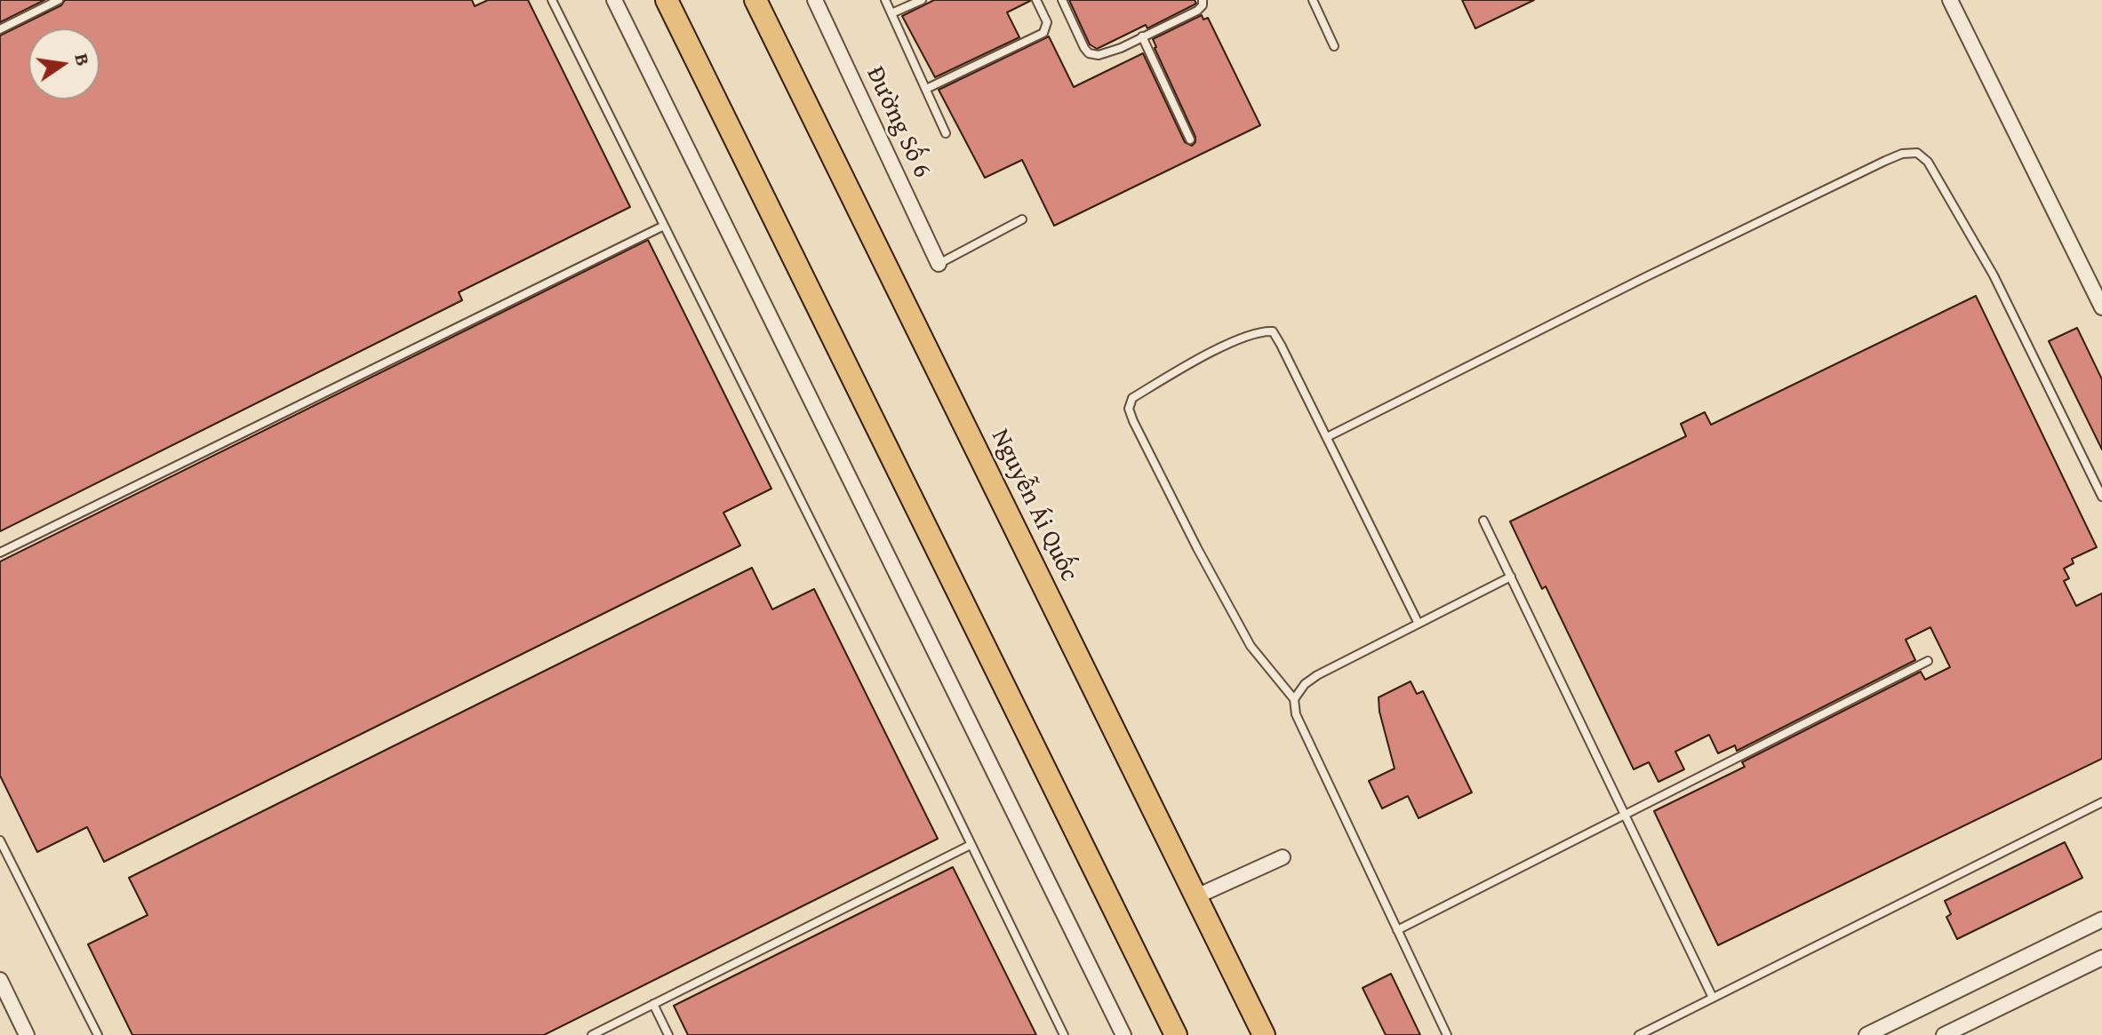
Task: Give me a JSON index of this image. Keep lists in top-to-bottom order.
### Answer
{
  "streets": {
    "main road": ["Nguyễn Ái Quốc"],
    "street": ["Đường Số 6"]
  },
  "north": "right"
}
